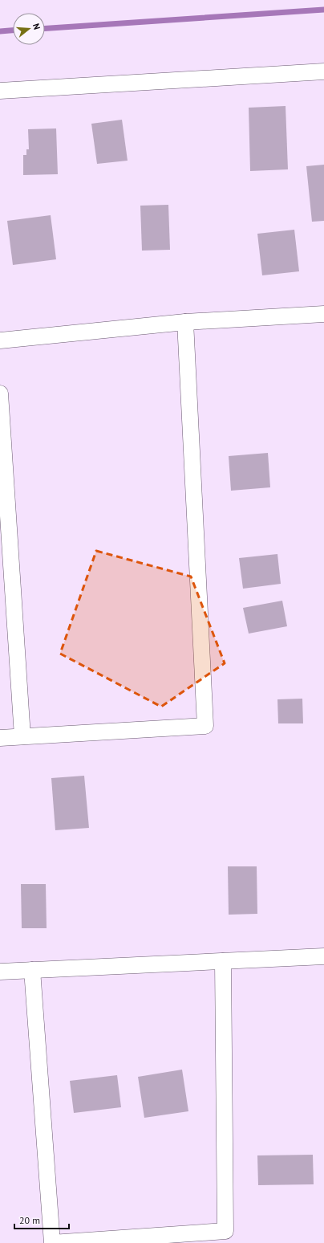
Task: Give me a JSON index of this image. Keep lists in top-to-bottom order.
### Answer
{
  "scale_bar": "20 m",
  "north": "right"
}
